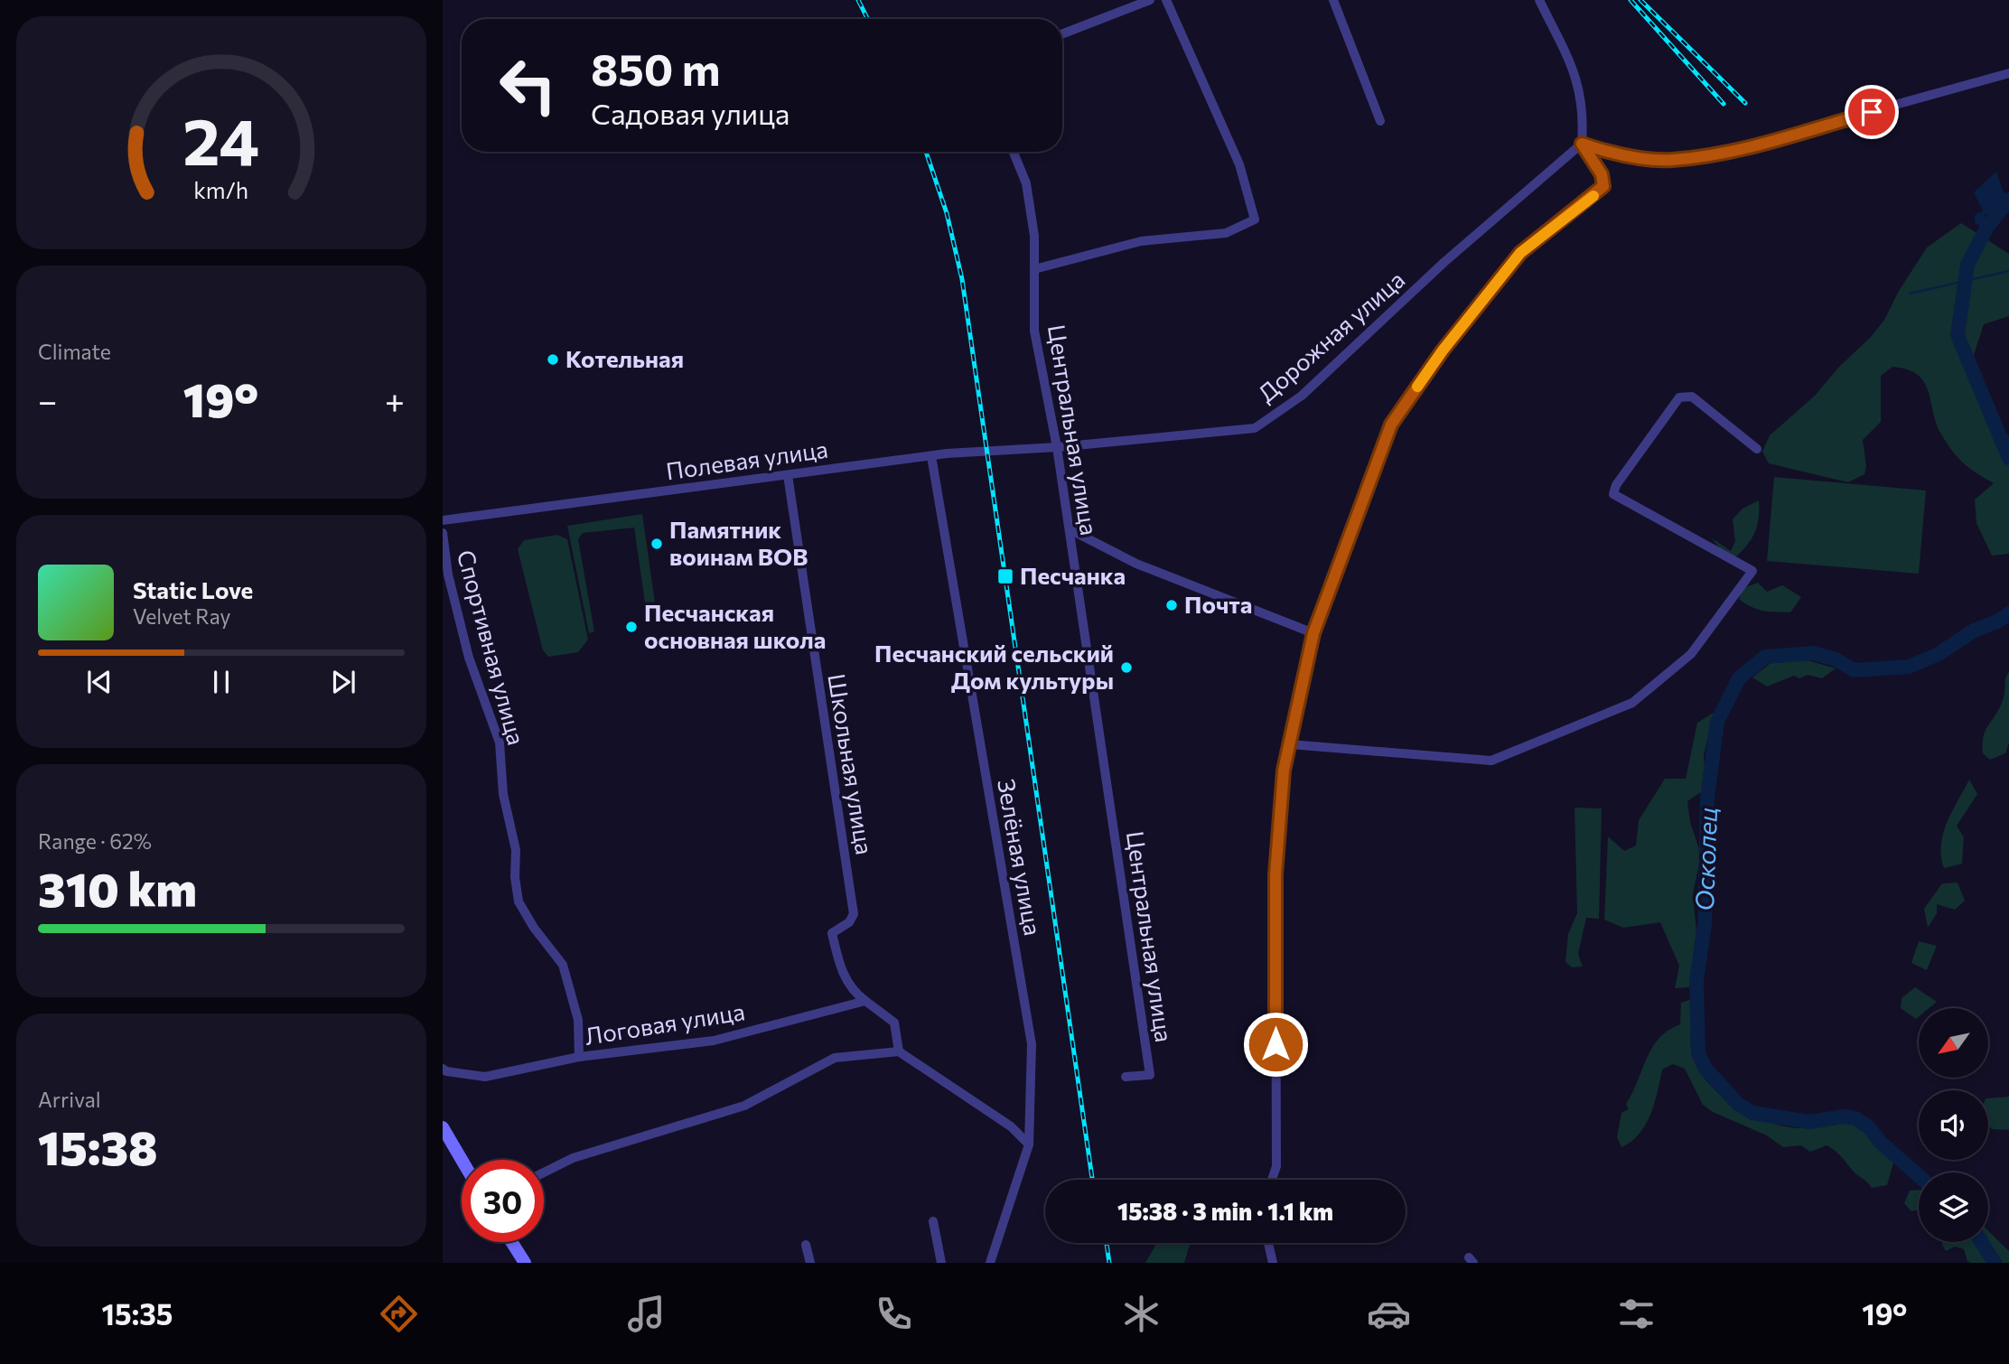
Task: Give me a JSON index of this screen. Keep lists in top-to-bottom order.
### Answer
{
  "streets": {
    "street": [
      "Дорожная улица",
      "Центральная улица",
      "Полевая улица",
      "Спортивная улица",
      "Школьная улица",
      "Зелёная улица",
      "Логовая улица"
    ]
  },
  "crossings": [
    ["Дорожная улица", "Центральная улица"],
    ["Дорожная улица", "Полевая улица"],
    ["Центральная улица", "Полевая улица"],
    ["Полевая улица", "Школьная улица"],
    ["Полевая улица", "Зелёная улица"],
    ["Спортивная улица", "Логовая улица"],
    ["Школьная улица", "Логовая улица"]
  ],
  "water": ["Осколец"],
  "places": {
    "other": [
      "Котельная",
      "Памятник воинам ВОВ",
      "Почта",
      "Песчанская основная школа",
      "Песчанский сельский Дом культуры"
    ],
    "transit": ["Песчанка"]
  },
  "north": "bottom left",
  "page": {
    "turn": ["850 m", "Садовая улица"],
    "tile": [
      "Climate",
      ["Range · 62%", "310 km"],
      ["Arrival", "15:38"]
    ],
    "heat": ["−", "19°", "+"],
    "song": ["Static Love", "Velvet Ray"],
    "limit": "30",
    "trip": "15:38 · 3 min · 1.1 km",
    "tabs": ["15:35", "19°"],
    "gauge": ["24", "km/h"]
  }
}
